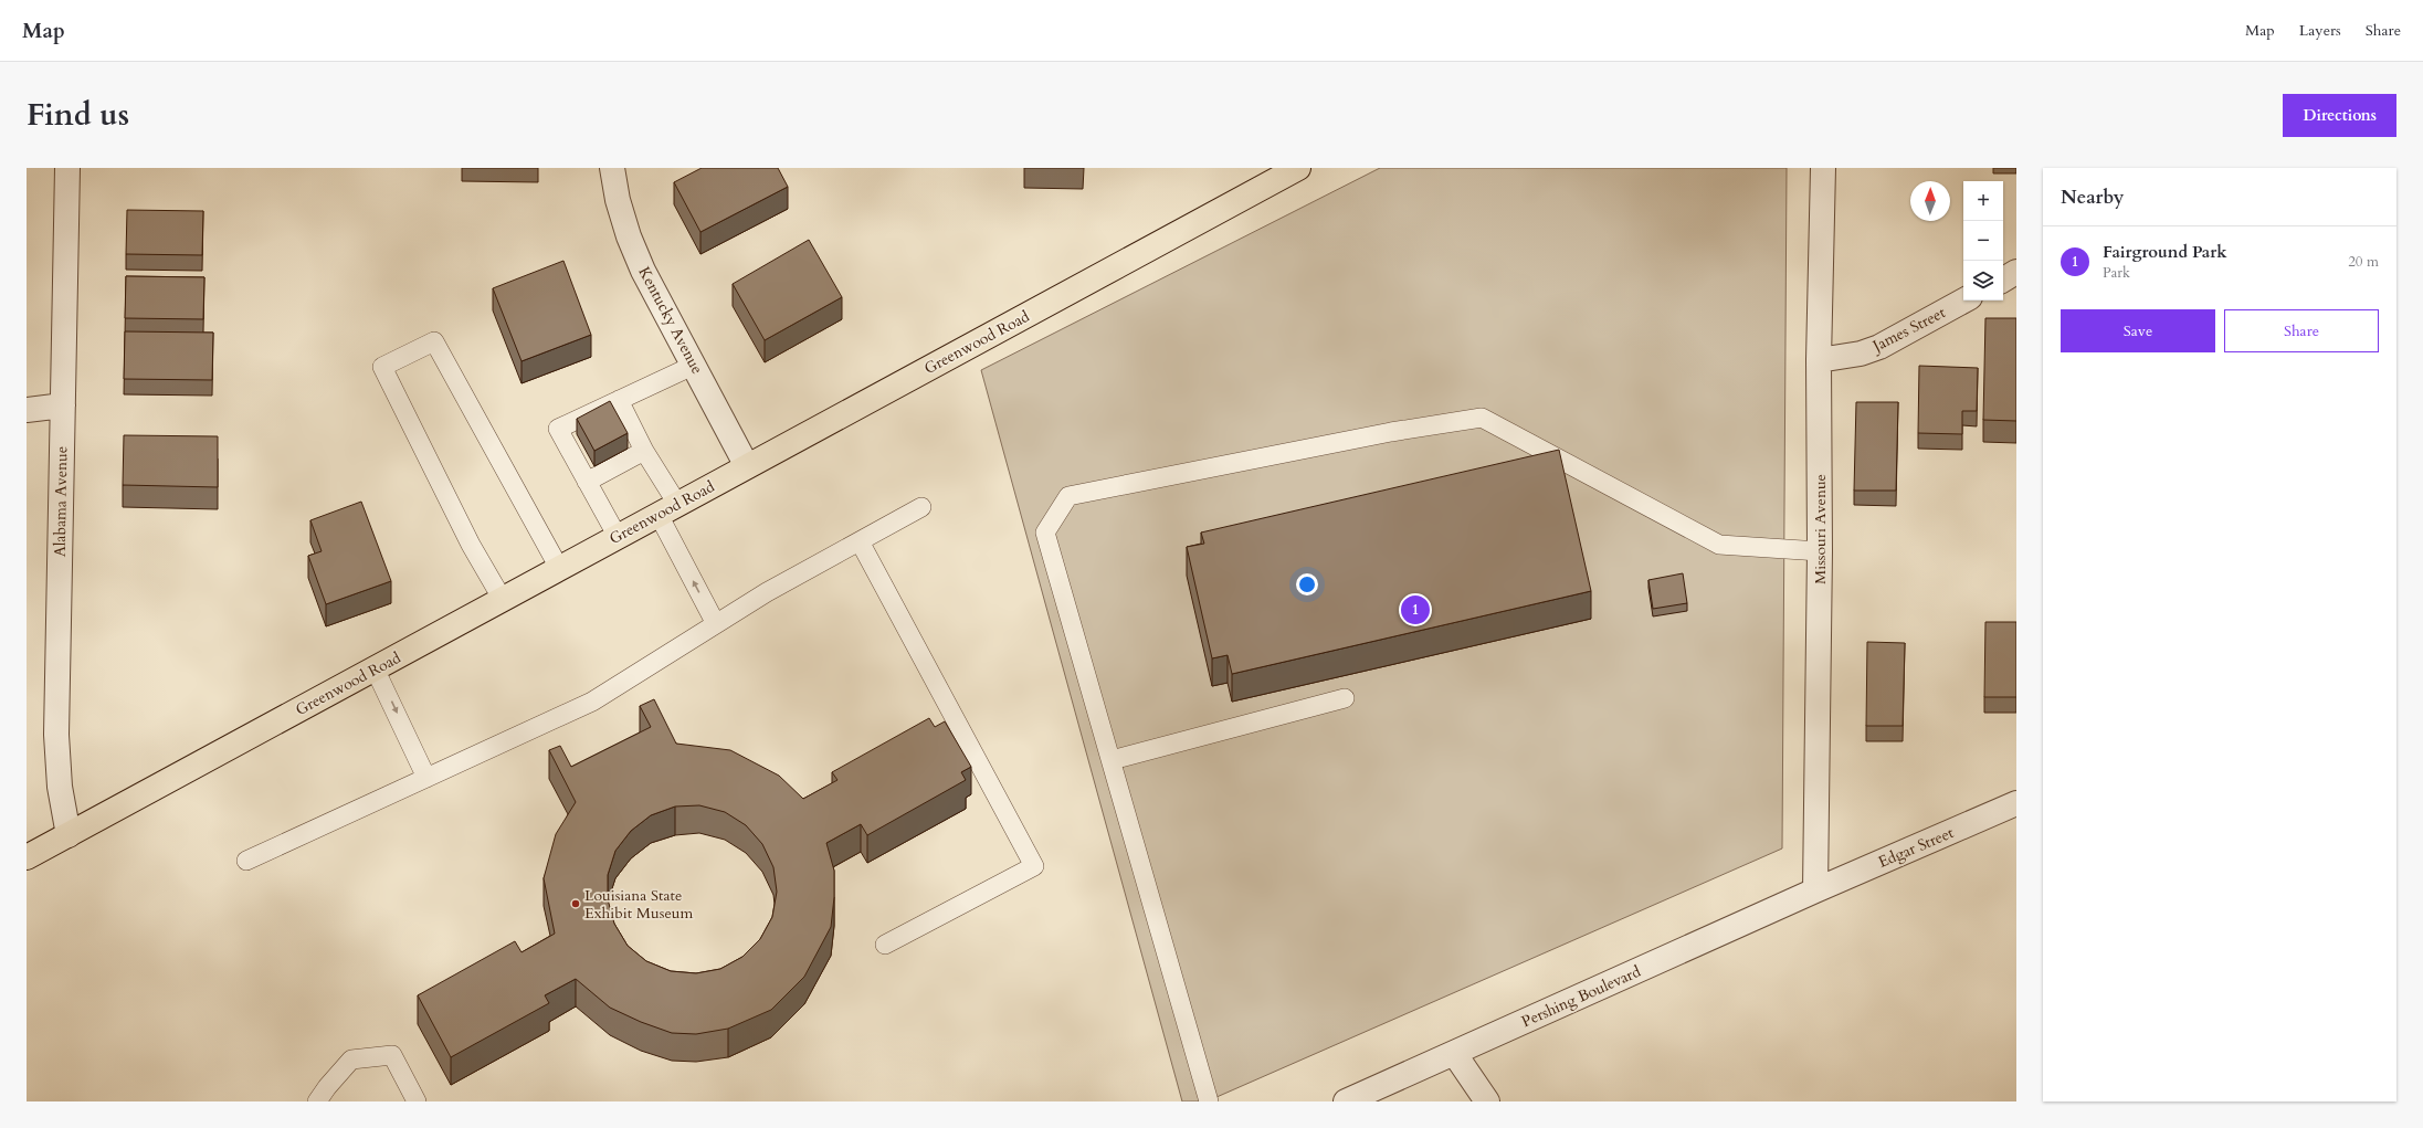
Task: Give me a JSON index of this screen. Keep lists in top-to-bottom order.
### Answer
{
  "streets": {
    "main road": ["Greenwood Road"],
    "street": [
      "Kentucky Avenue",
      "James Street",
      "Alabama Avenue",
      "Missouri Avenue",
      "Edgar Street",
      "Pershing Boulevard"
    ]
  },
  "crossings": [
    ["Kentucky Avenue", "Greenwood Road"],
    ["James Street", "Missouri Avenue"],
    ["Greenwood Road", "Alabama Avenue"],
    ["Missouri Avenue", "Edgar Street"],
    ["Missouri Avenue", "Pershing Boulevard"],
    ["Edgar Street", "Pershing Boulevard"]
  ],
  "places": ["Louisiana State Exhibit Museum"],
  "north": "top",
  "page": {
    "header": "Map",
    "nav": ["Map", "Layers", "Share"],
    "title": "Find us",
    "buttons": [
      "Directions",
      ["Save", "Share"]
    ],
    "heading": "Nearby",
    "map_buttons": ["+", "−"],
    "list": [
      {
        "mark": "1",
        "name": "Fairground Park",
        "note": "Park",
        "value": "20 m"
      }
    ],
    "pins": "1"
  }
}
